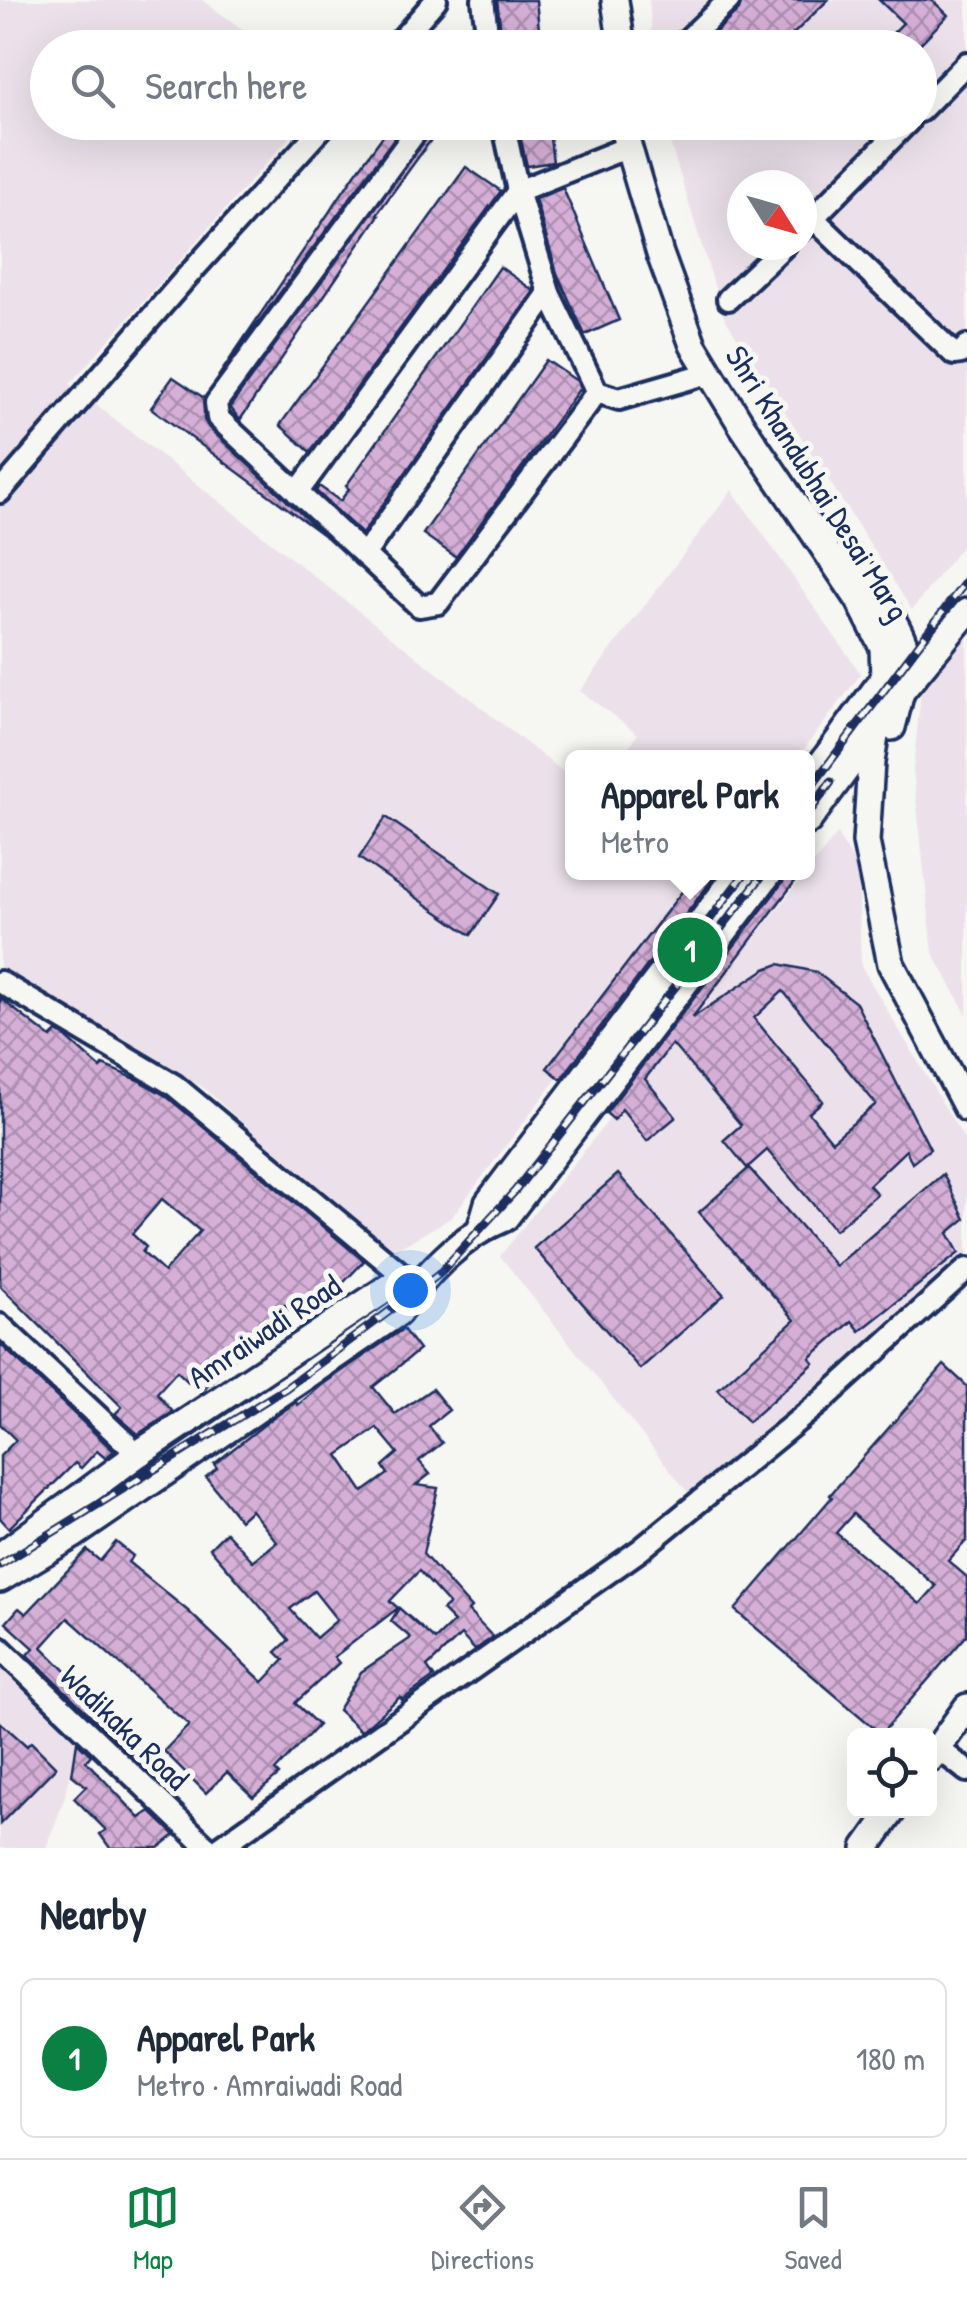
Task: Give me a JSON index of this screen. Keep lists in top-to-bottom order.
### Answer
{
  "streets": {
    "main road": ["Shri Khandubhai Desai Marg", "Amraiwadi Road"],
    "street": ["Wadikaka Road"]
  },
  "north": "bottom right",
  "page": {
    "search": "Search here",
    "popup": ["Apparel Park", "Metro"],
    "pins": "1",
    "heading": "Nearby",
    "list": [
      {
        "mark": "1",
        "name": "Apparel Park",
        "note": "Metro · Amraiwadi Road",
        "value": "180 m"
      }
    ],
    "nav": ["Map", "Directions", "Saved"]
  }
}
